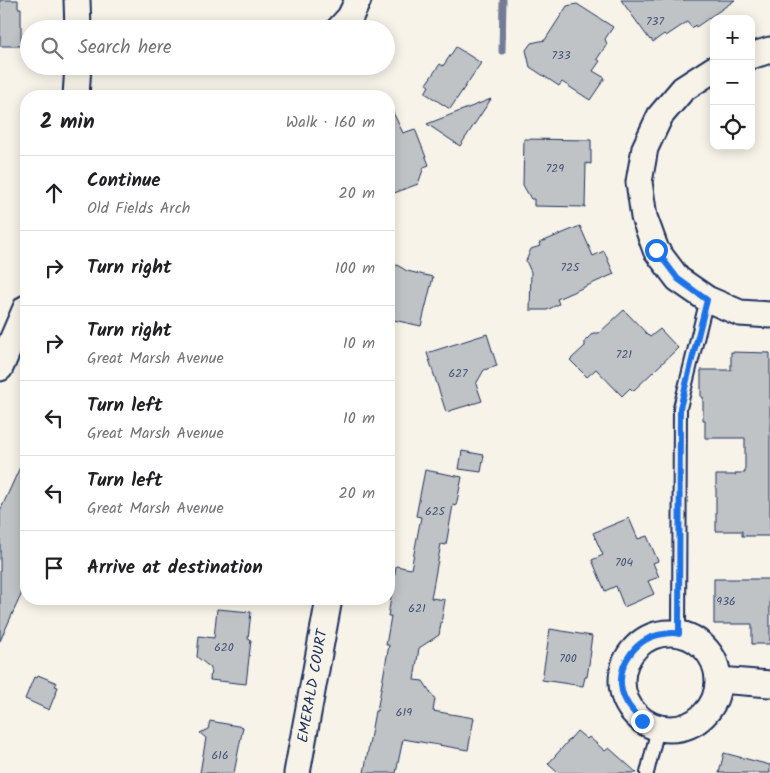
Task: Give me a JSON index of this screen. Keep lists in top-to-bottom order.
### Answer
{
  "streets": {
    "street": ["EMERALD COURT"]
  },
  "house_numbers": [
    "737",
    "733",
    "729",
    "725",
    "721",
    "627",
    "625",
    "704",
    "936",
    "621",
    "620",
    "700",
    "619",
    "616"
  ],
  "page": {
    "map_buttons": ["+", "−"],
    "search": "Search here",
    "heading": ["2 min", "Walk · 160 m"],
    "list": [
      ["Continue", "Old Fields Arch", "20 m"],
      ["Turn right", "100 m"],
      ["Turn right", "Great Marsh Avenue", "10 m"],
      ["Turn left", "Great Marsh Avenue", "10 m"],
      ["Turn left", "Great Marsh Avenue", "20 m"],
      "Arrive at destination"
    ]
  }
}
